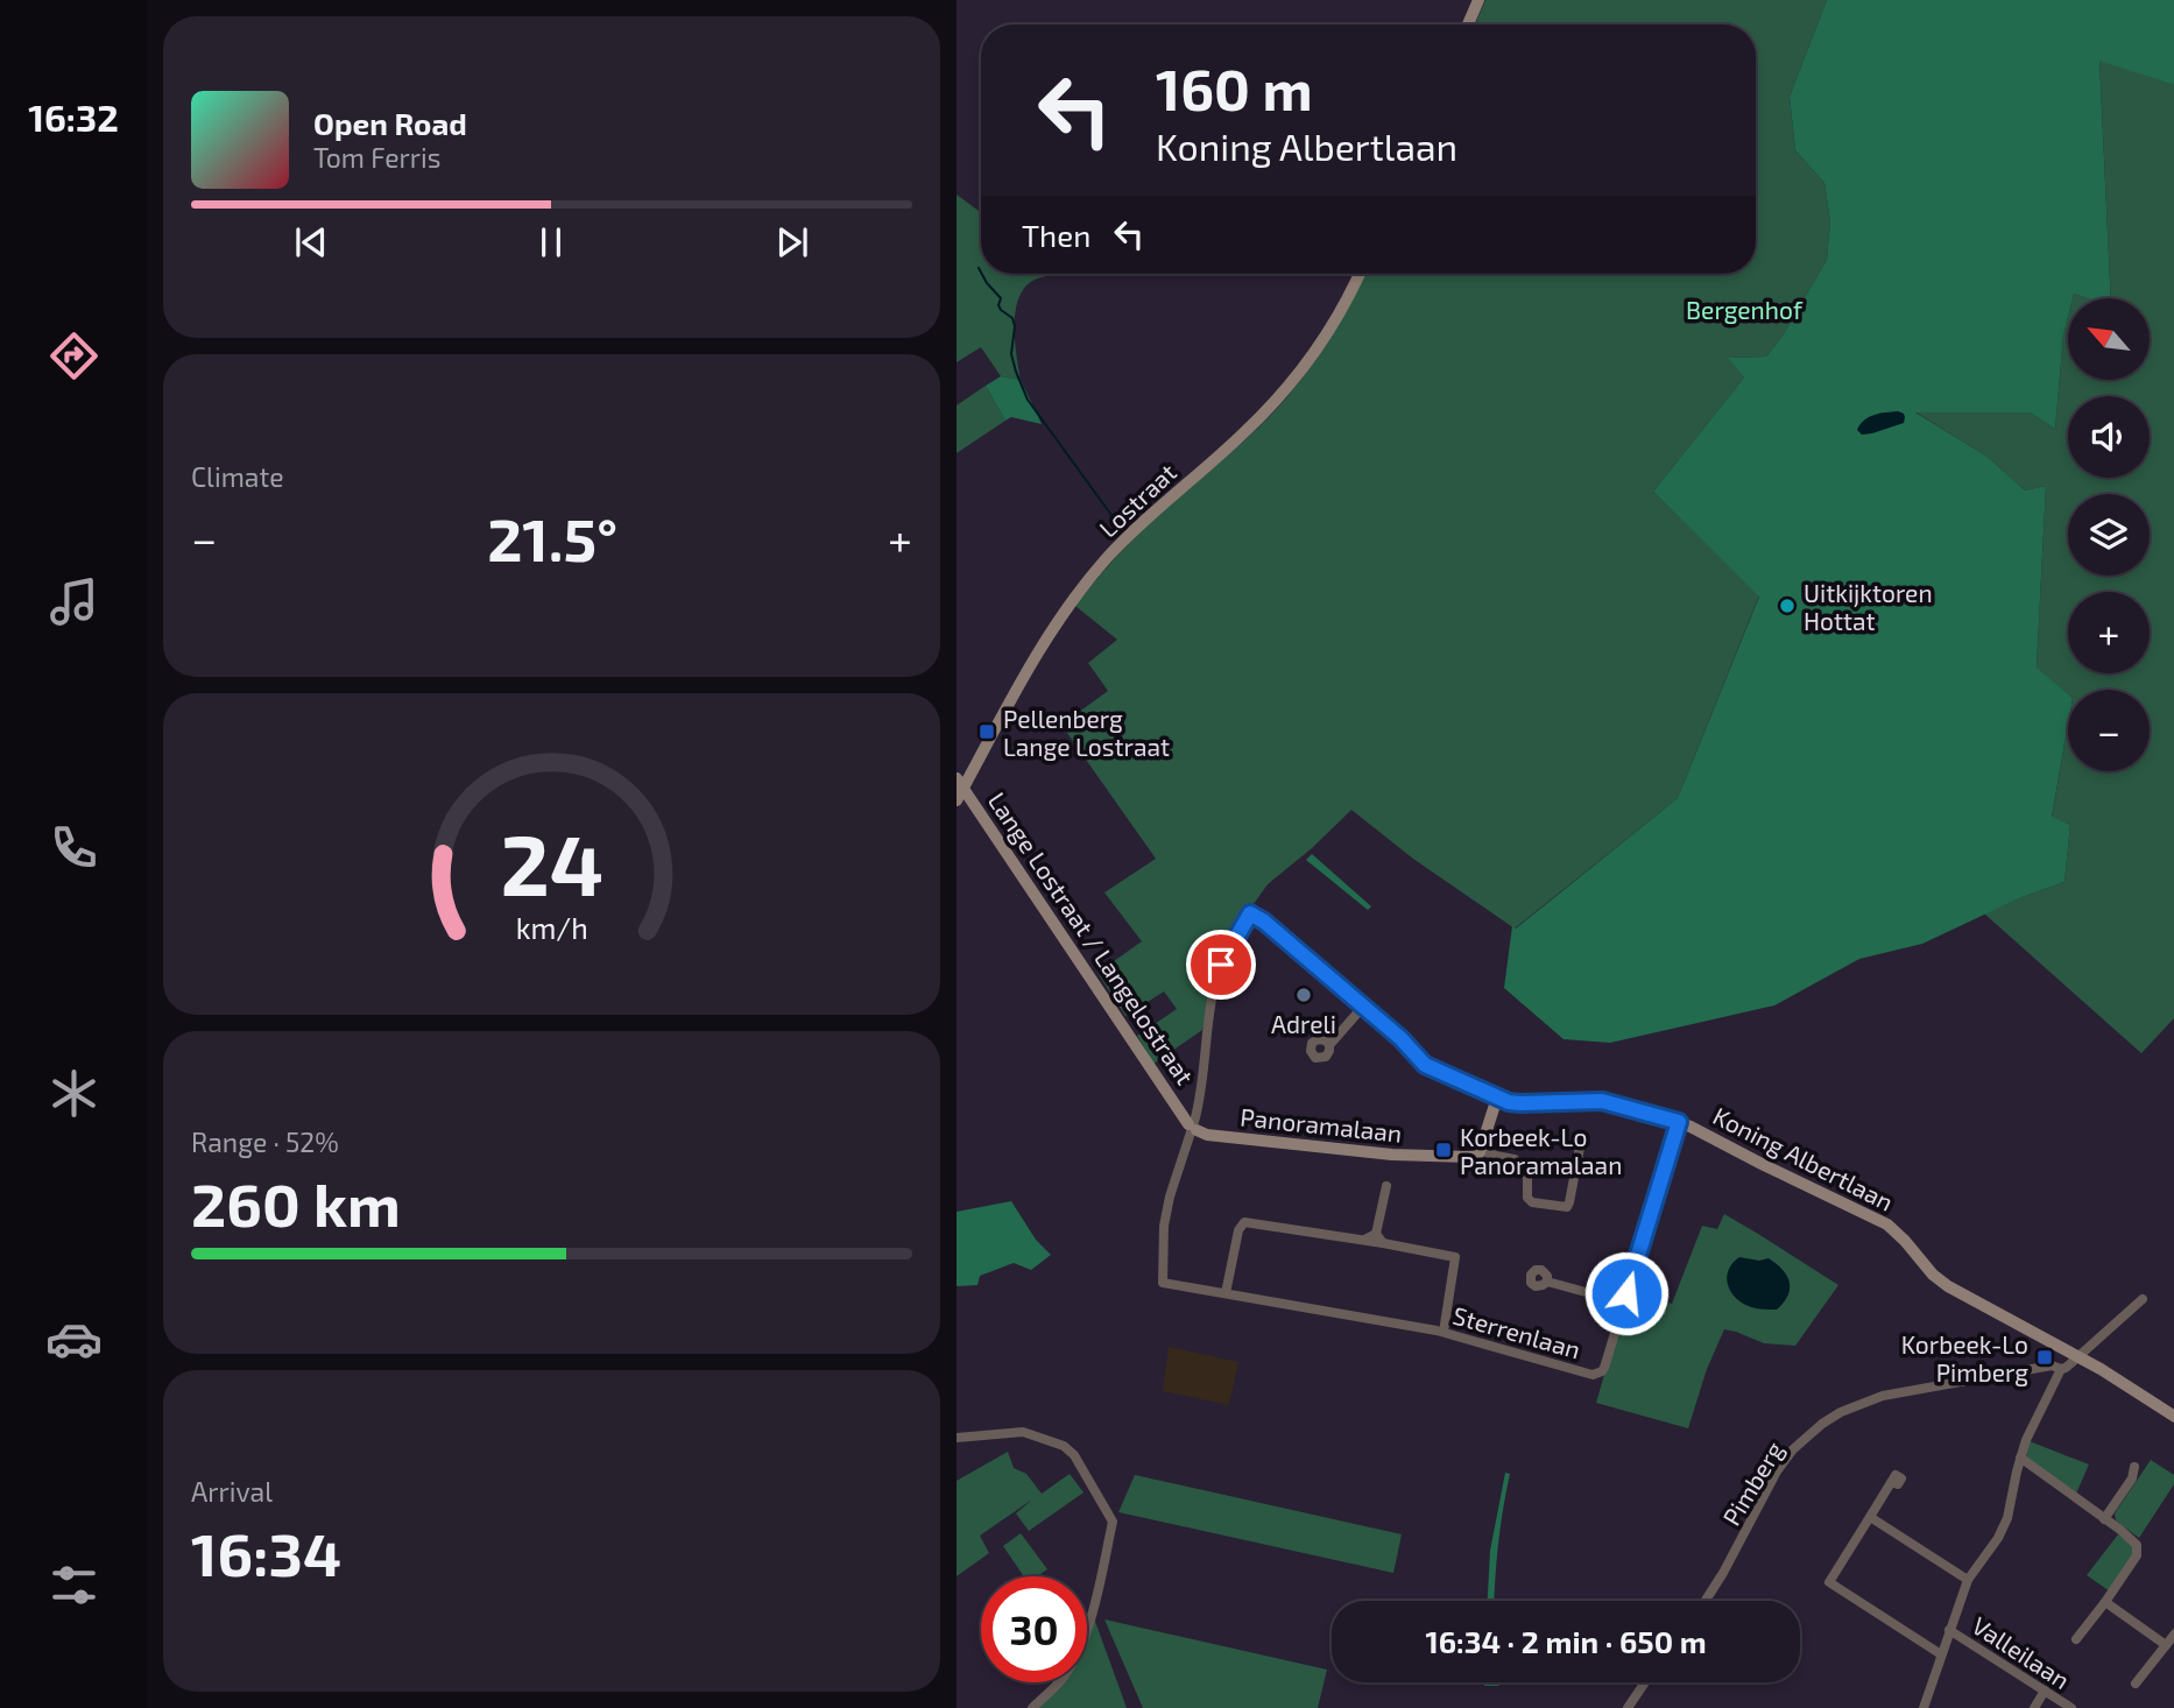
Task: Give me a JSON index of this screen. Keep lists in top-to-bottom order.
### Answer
{
  "streets": {
    "street": [
      "Lostraat",
      "Lange Lostraat / Langelostraat",
      "Panoramalaan",
      "Koning Albertlaan",
      "Sterrenlaan",
      "Pimberg",
      "Valleilaan"
    ]
  },
  "crossings": [
    ["Lostraat", "Lange Lostraat / Langelostraat"],
    ["Lange Lostraat / Langelostraat", "Panoramalaan"],
    ["Lange Lostraat / Langelostraat", "Koning Albertlaan"],
    ["Lange Lostraat / Langelostraat", "Sterrenlaan"],
    ["Panoramalaan", "Koning Albertlaan"],
    ["Panoramalaan", "Sterrenlaan"],
    ["Koning Albertlaan", "Sterrenlaan"]
  ],
  "parks": ["Bergenhof"],
  "places": {
    "other": ["Uitkijktoren Hottat", "Adreli"],
    "transit": ["Pellenberg Lange Lostraat", "Korbeek-Lo Panoramalaan", "Korbeek-Lo Pimberg"]
  },
  "north": "top left",
  "page": {
    "tabs": "16:32",
    "turn": ["160 m", "Koning Albertlaan"],
    "song": ["Open Road", "Tom Ferris"],
    "then": "Then",
    "map_buttons": ["+", "−"],
    "tile": [
      "Climate",
      ["Range · 52%", "260 km"],
      ["Arrival", "16:34"]
    ],
    "heat": ["−", "21.5°", "+"],
    "limit": "30",
    "trip": "16:34 · 2 min · 650 m",
    "gauge": ["24", "km/h"]
  }
}
